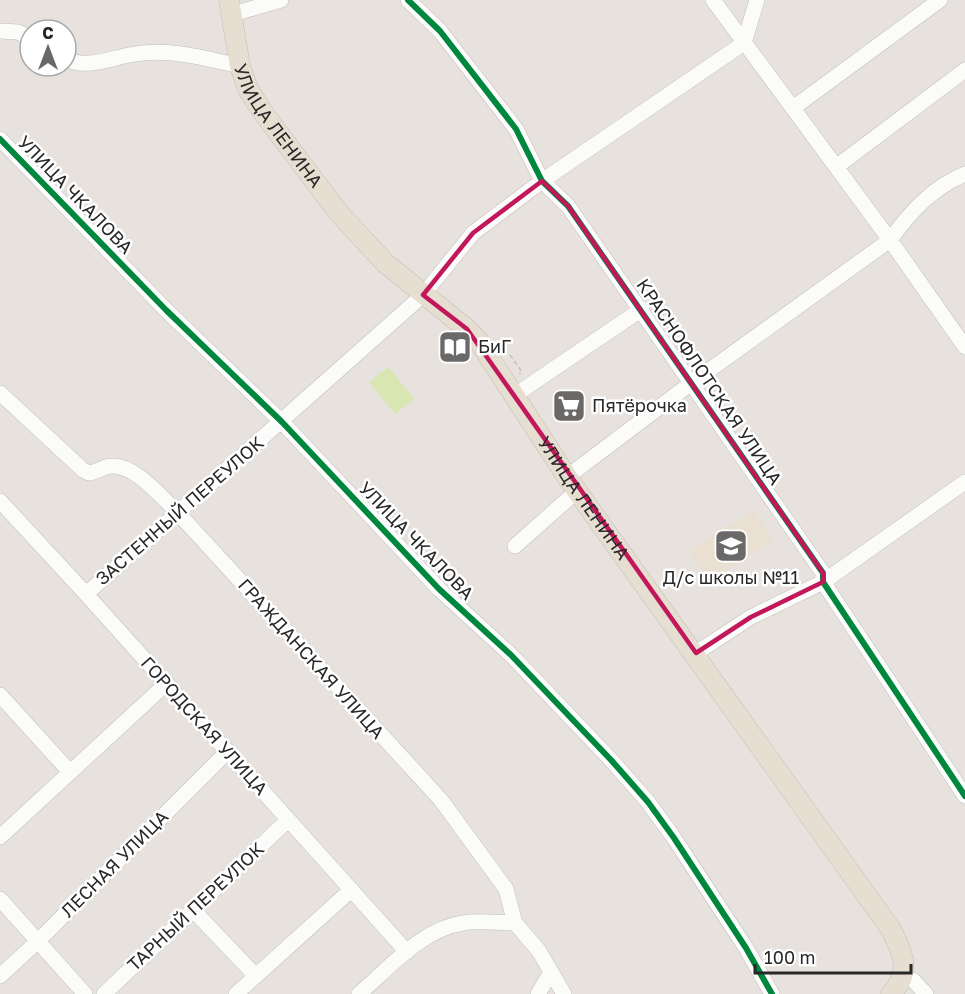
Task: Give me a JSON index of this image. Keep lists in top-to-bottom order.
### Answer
{
  "streets": {
    "main road": ["УЛИЦА ЛЕНИНА"],
    "street": [
      "УЛИЦА ЧКАЛОВА",
      "КРАСНОФЛОТСКАЯ УЛИЦА",
      "ЗАСТЕННЫЙ ПЕРЕУЛОК",
      "ГРАЖДАНСКАЯ УЛИЦА",
      "ГОРОДСКАЯ УЛИЦА",
      "ЛЕСНАЯ УЛИЦА",
      "ТАРНЫЙ ПЕРЕУЛОК"
    ]
  },
  "crossings": [
    ["УЛИЦА ЛЕНИНА", "ЗАСТЕННЫЙ ПЕРЕУЛОК"],
    ["УЛИЦА ЧКАЛОВА", "ЗАСТЕННЫЙ ПЕРЕУЛОК"],
    ["КРАСНОФЛОТСКАЯ УЛИЦА", "ЗАСТЕННЫЙ ПЕРЕУЛОК"],
    ["ЗАСТЕННЫЙ ПЕРЕУЛОК", "ГРАЖДАНСКАЯ УЛИЦА"],
    ["ЗАСТЕННЫЙ ПЕРЕУЛОК", "ГОРОДСКАЯ УЛИЦА"],
    ["ГОРОДСКАЯ УЛИЦА", "ЛЕСНАЯ УЛИЦА"],
    ["ГОРОДСКАЯ УЛИЦА", "ТАРНЫЙ ПЕРЕУЛОК"]
  ],
  "places": {
    "library": ["БиГ"],
    "supermarket": ["Пятёрочка"],
    "school or university": ["Д/с школы №11"]
  },
  "scale_bar": "100 m",
  "north": "top"
}
